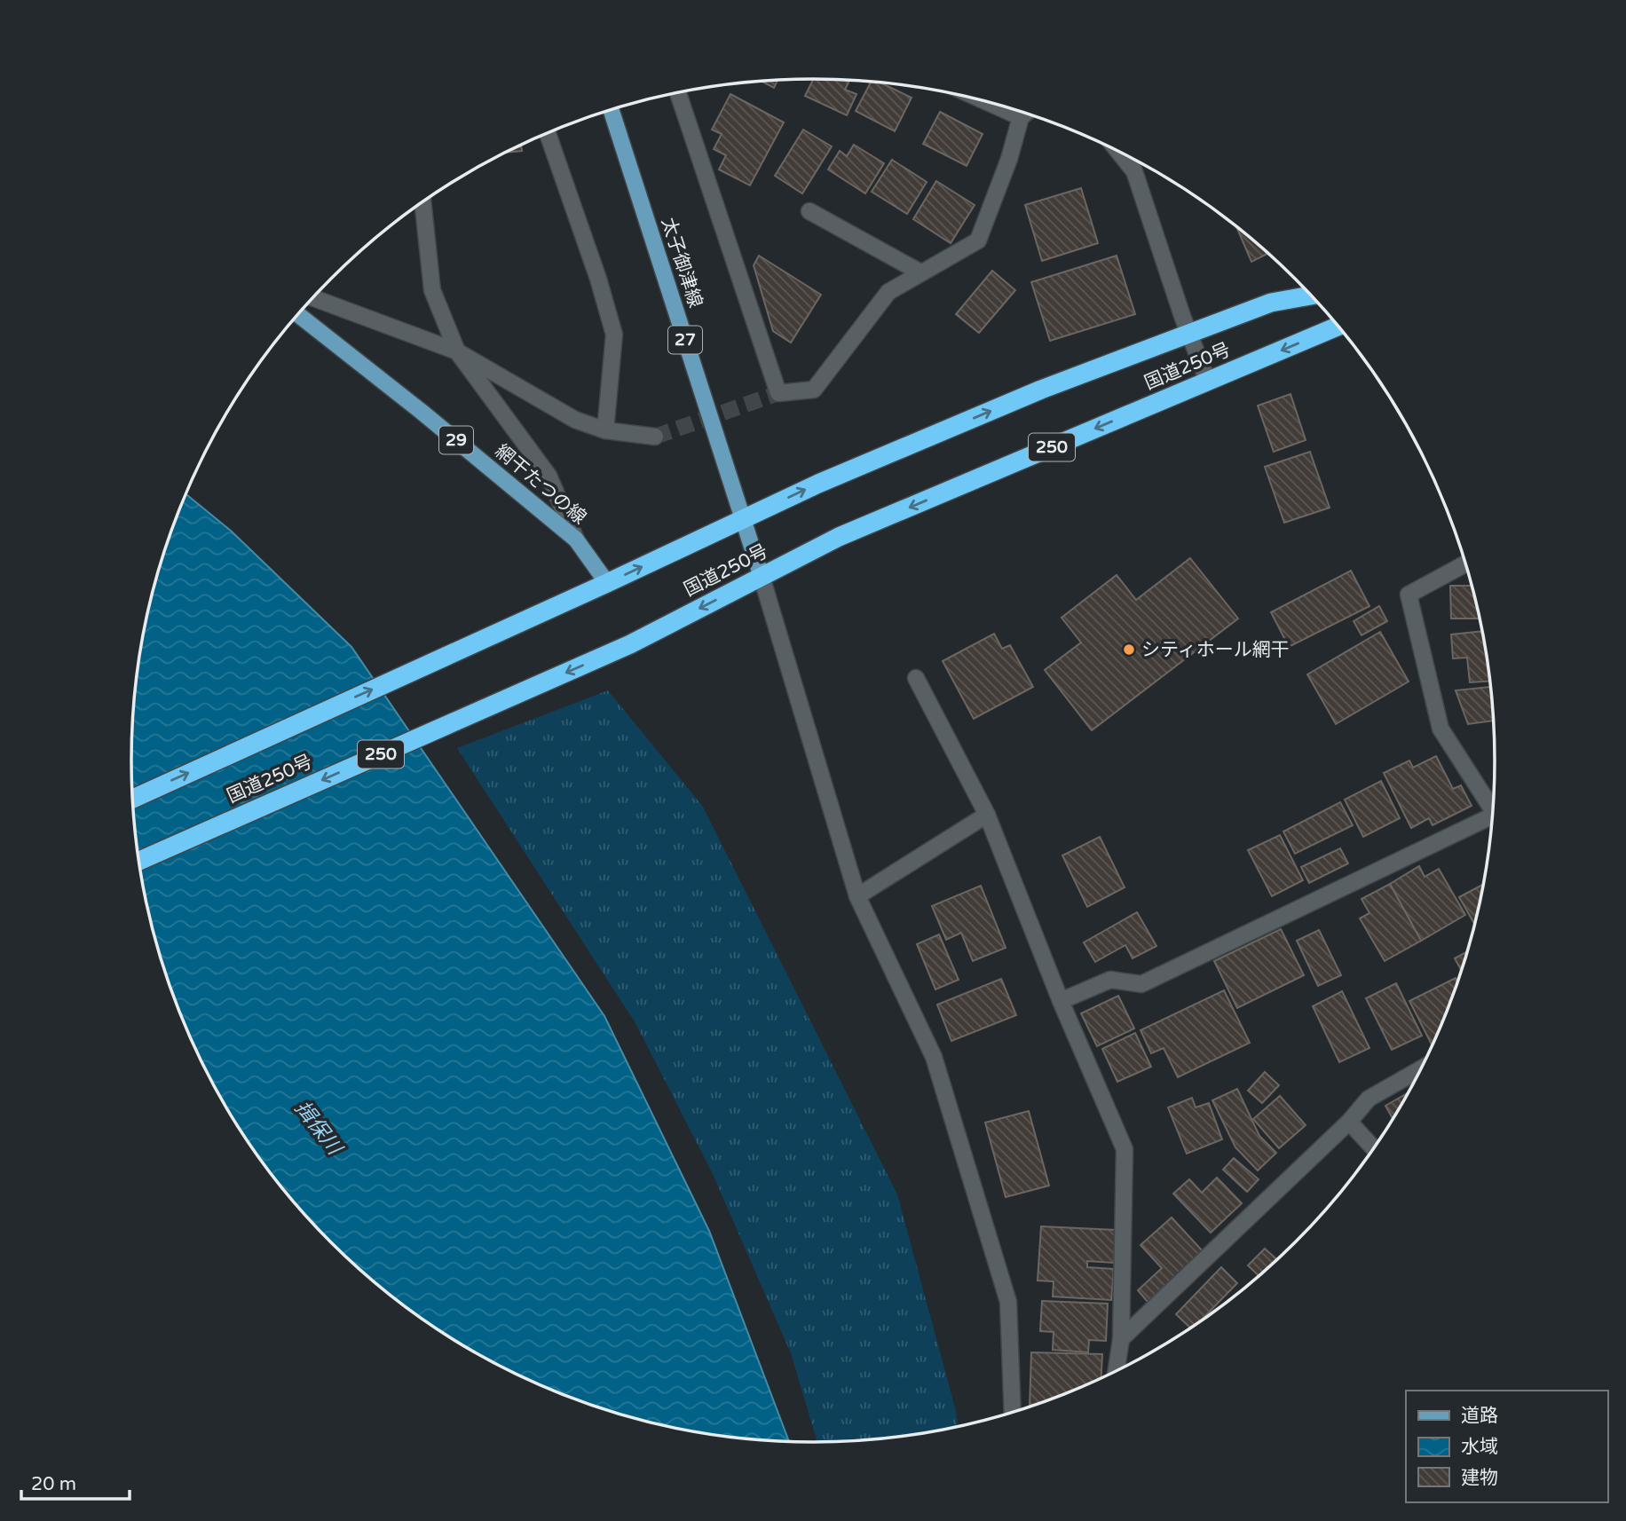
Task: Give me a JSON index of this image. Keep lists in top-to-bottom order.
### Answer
{
  "streets": {
    "highway": ["国道250号", "250"],
    "main road": [
      "太子御津線",
      "27",
      "29",
      "網干たつの線"
    ]
  },
  "crossings": [
    ["太子御津線", "国道250号"],
    ["国道250号", "網干たつの線"]
  ],
  "water": ["揖保川"],
  "places": ["シティホール網干"],
  "legend": ["道路", "水域", "建物"],
  "scale_bar": "20 m"
}
